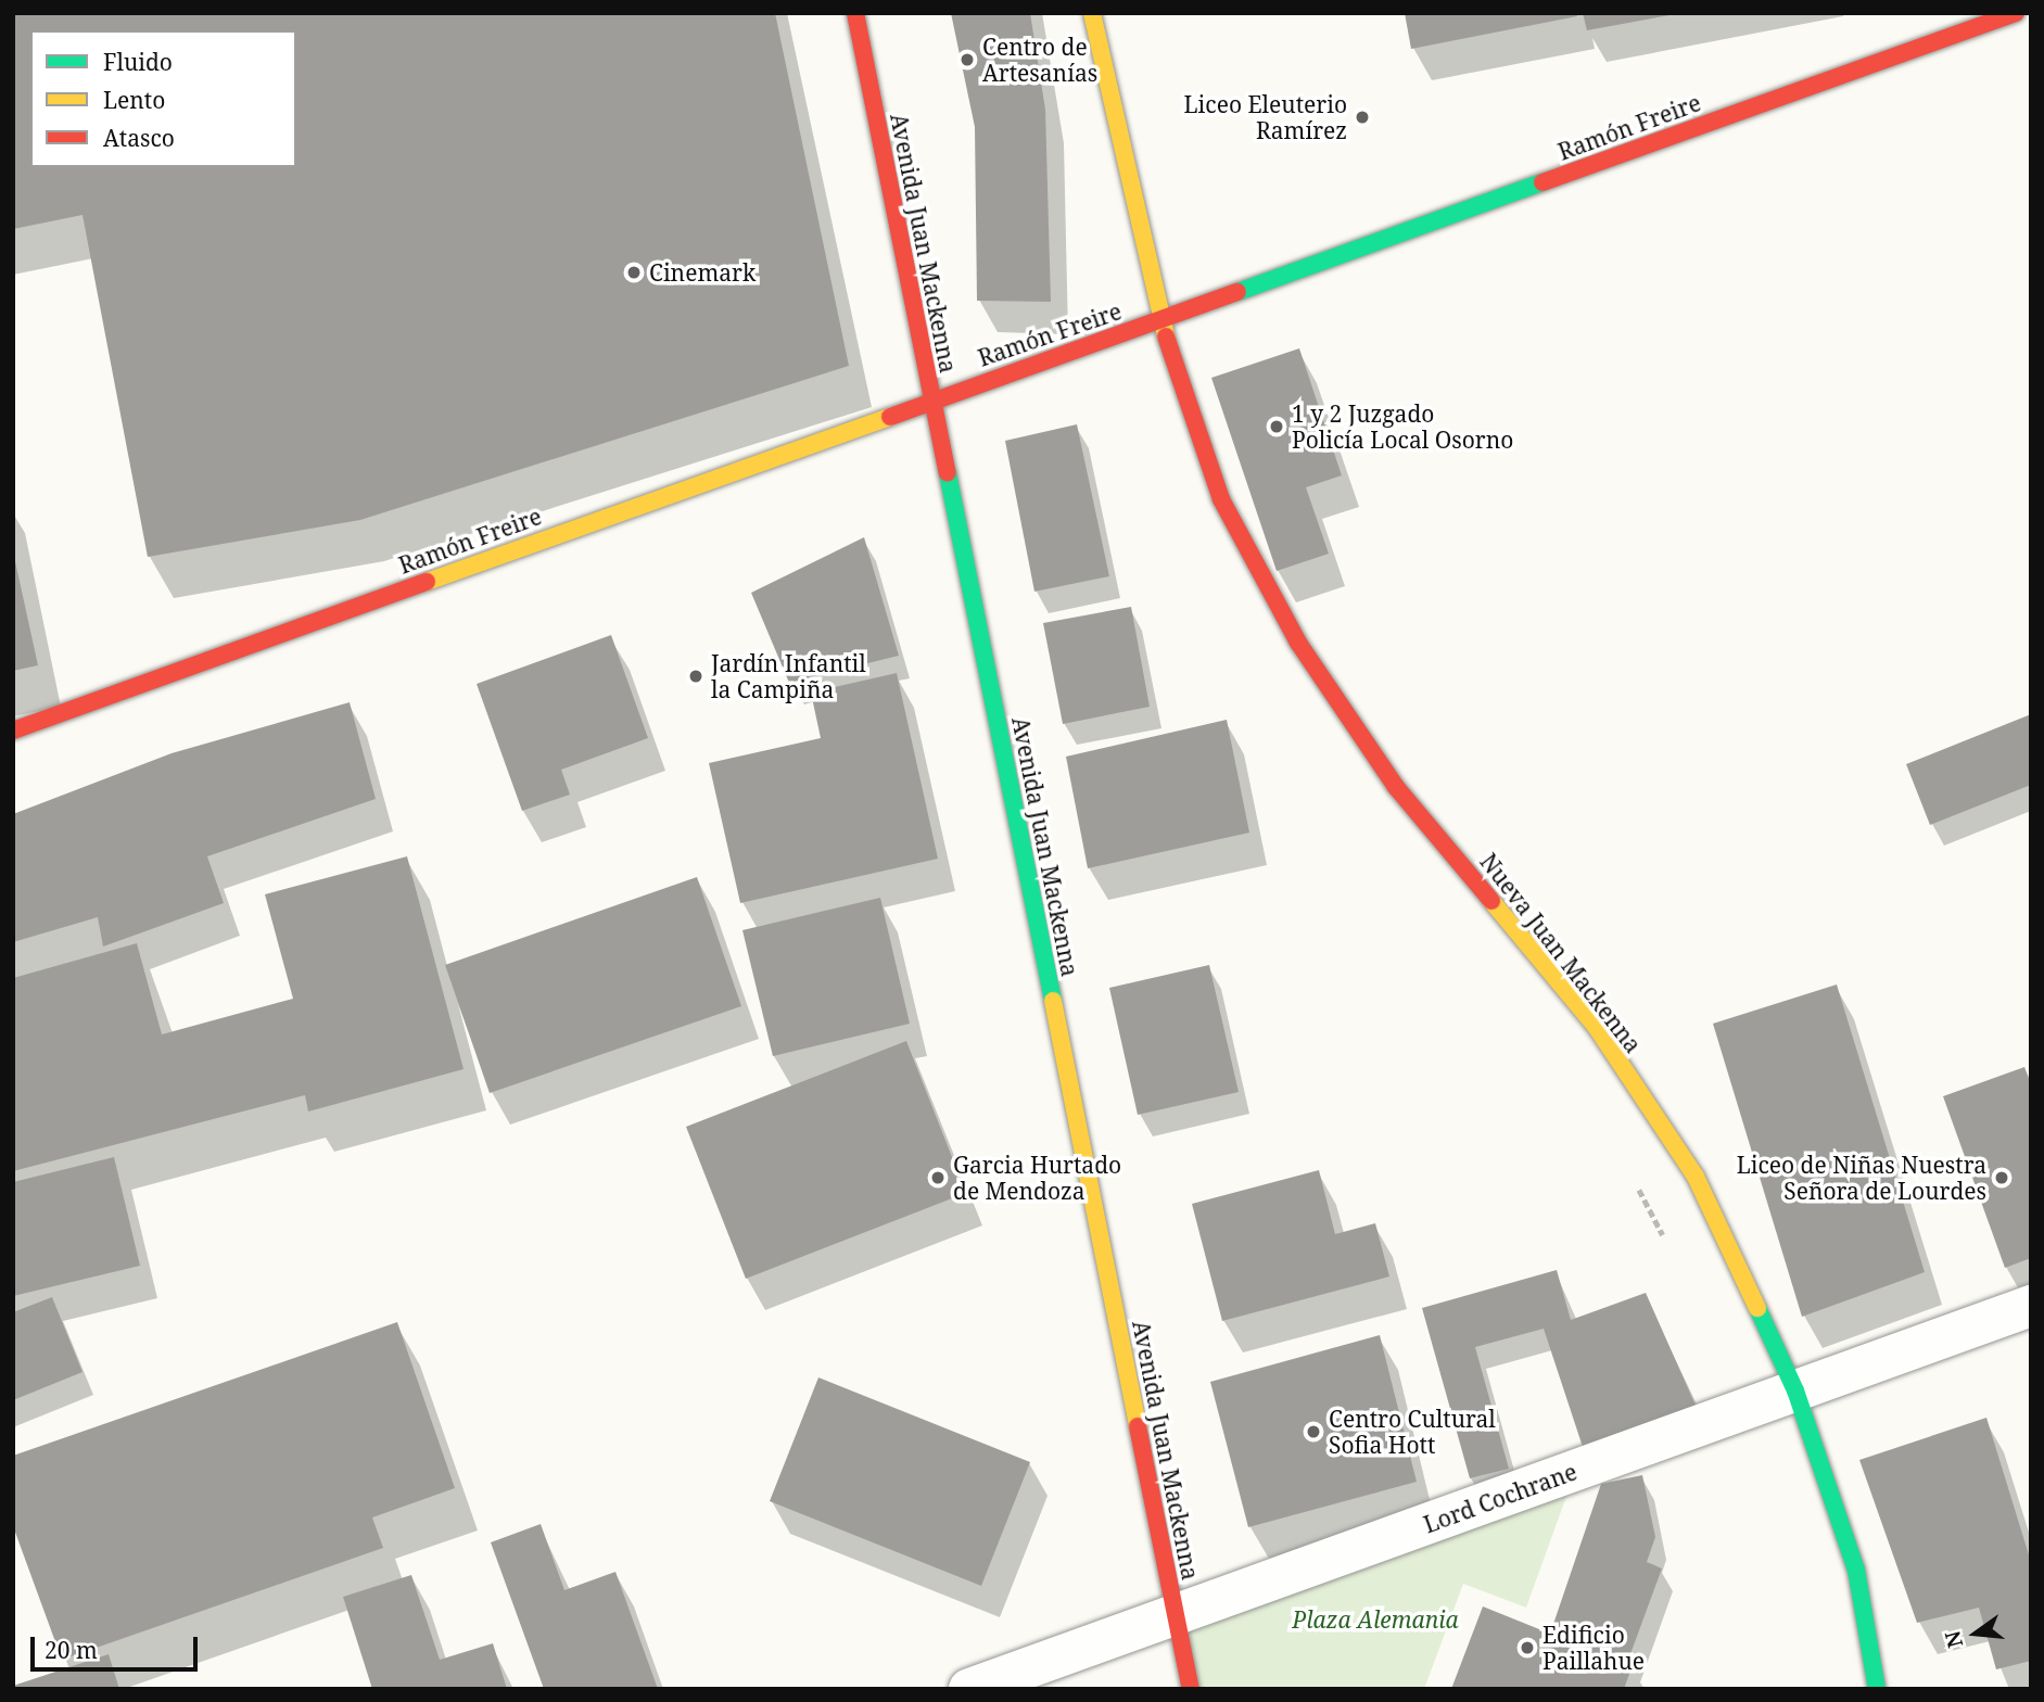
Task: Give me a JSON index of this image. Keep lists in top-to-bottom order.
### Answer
{
  "streets": {
    "main road": ["Ramón Freire", "Avenida Juan Mackenna", "Nueva Juan Mackenna"],
    "street": ["Lord Cochrane"]
  },
  "crossings": [
    ["Ramón Freire", "Avenida Juan Mackenna"],
    ["Ramón Freire", "Nueva Juan Mackenna"],
    ["Avenida Juan Mackenna", "Lord Cochrane"],
    ["Nueva Juan Mackenna", "Lord Cochrane"]
  ],
  "parks": ["Plaza Alemania"],
  "places": [
    "Centro de Artesanías",
    "Liceo Eleuterio Ramírez",
    "Cinemark",
    "1 y 2 Juzgado Policía Local Osorno",
    "Jardín Infantil la Campiña",
    "Garcia Hurtado de Mendoza",
    "Liceo de Niñas Nuestra Señora de Lourdes",
    "Centro Cultural Sofia Hott",
    "Edificio Paillahue"
  ],
  "legend": ["Fluido", "Lento", "Atasco"],
  "scale_bar": "20 m",
  "north": "left"
}
